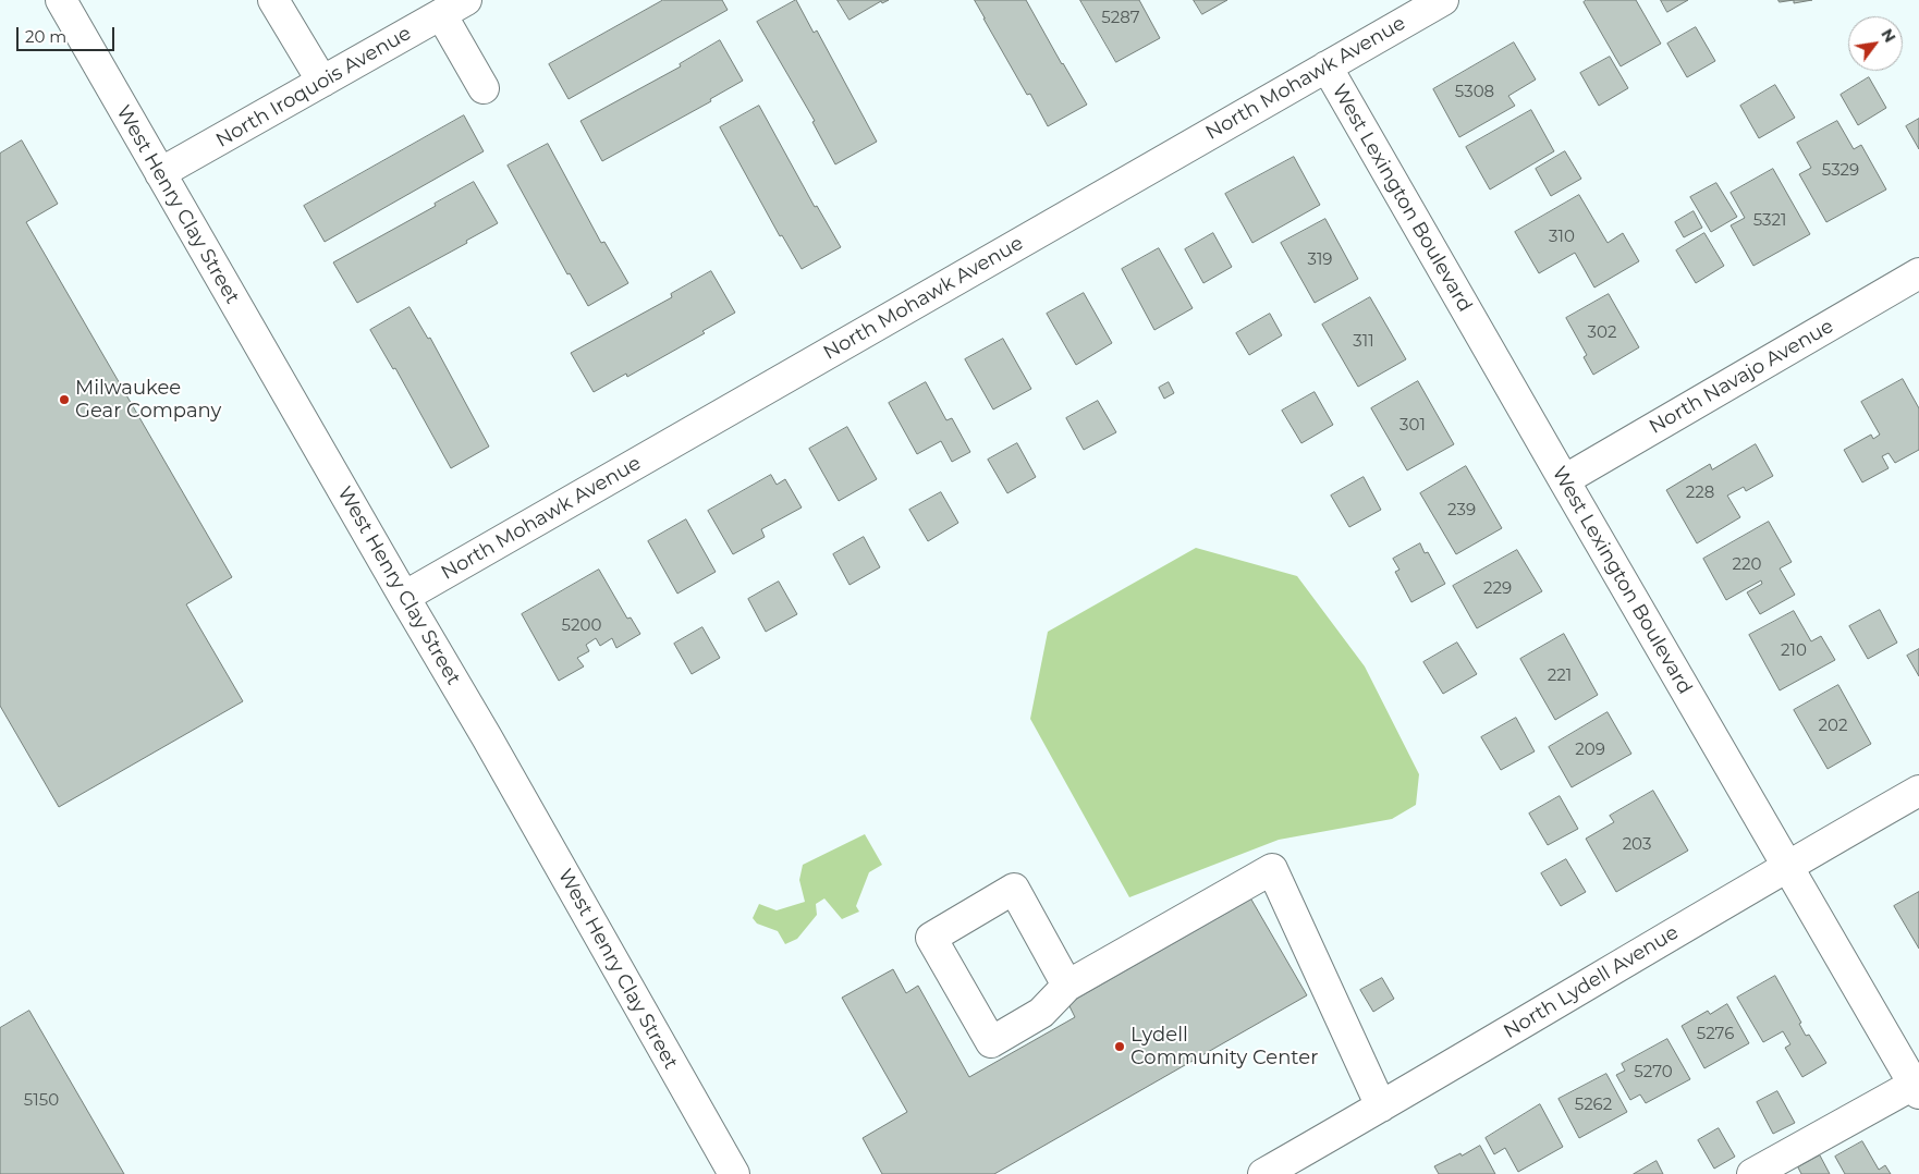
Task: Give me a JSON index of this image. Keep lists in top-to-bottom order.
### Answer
{
  "streets": {
    "street": [
      "North Mohawk Avenue",
      "North Iroquois Avenue",
      "West Lexington Boulevard",
      "West Henry Clay Street",
      "North Navajo Avenue",
      "North Lydell Avenue"
    ]
  },
  "crossings": [
    ["North Mohawk Avenue", "West Lexington Boulevard"],
    ["North Mohawk Avenue", "West Henry Clay Street"],
    ["North Iroquois Avenue", "West Henry Clay Street"],
    ["West Lexington Boulevard", "North Navajo Avenue"],
    ["West Lexington Boulevard", "North Lydell Avenue"]
  ],
  "places": ["Milwaukee Gear Company", "Lydell Community Center"],
  "house_numbers": [
    "5287",
    "5308",
    "5329",
    "5321",
    "310",
    "319",
    "302",
    "311",
    "301",
    "228",
    "239",
    "220",
    "229",
    "5200",
    "210",
    "221",
    "202",
    "209",
    "203",
    "5276",
    "5270",
    "5150",
    "5262"
  ],
  "scale_bar": "20 m",
  "north": "top right"
}
